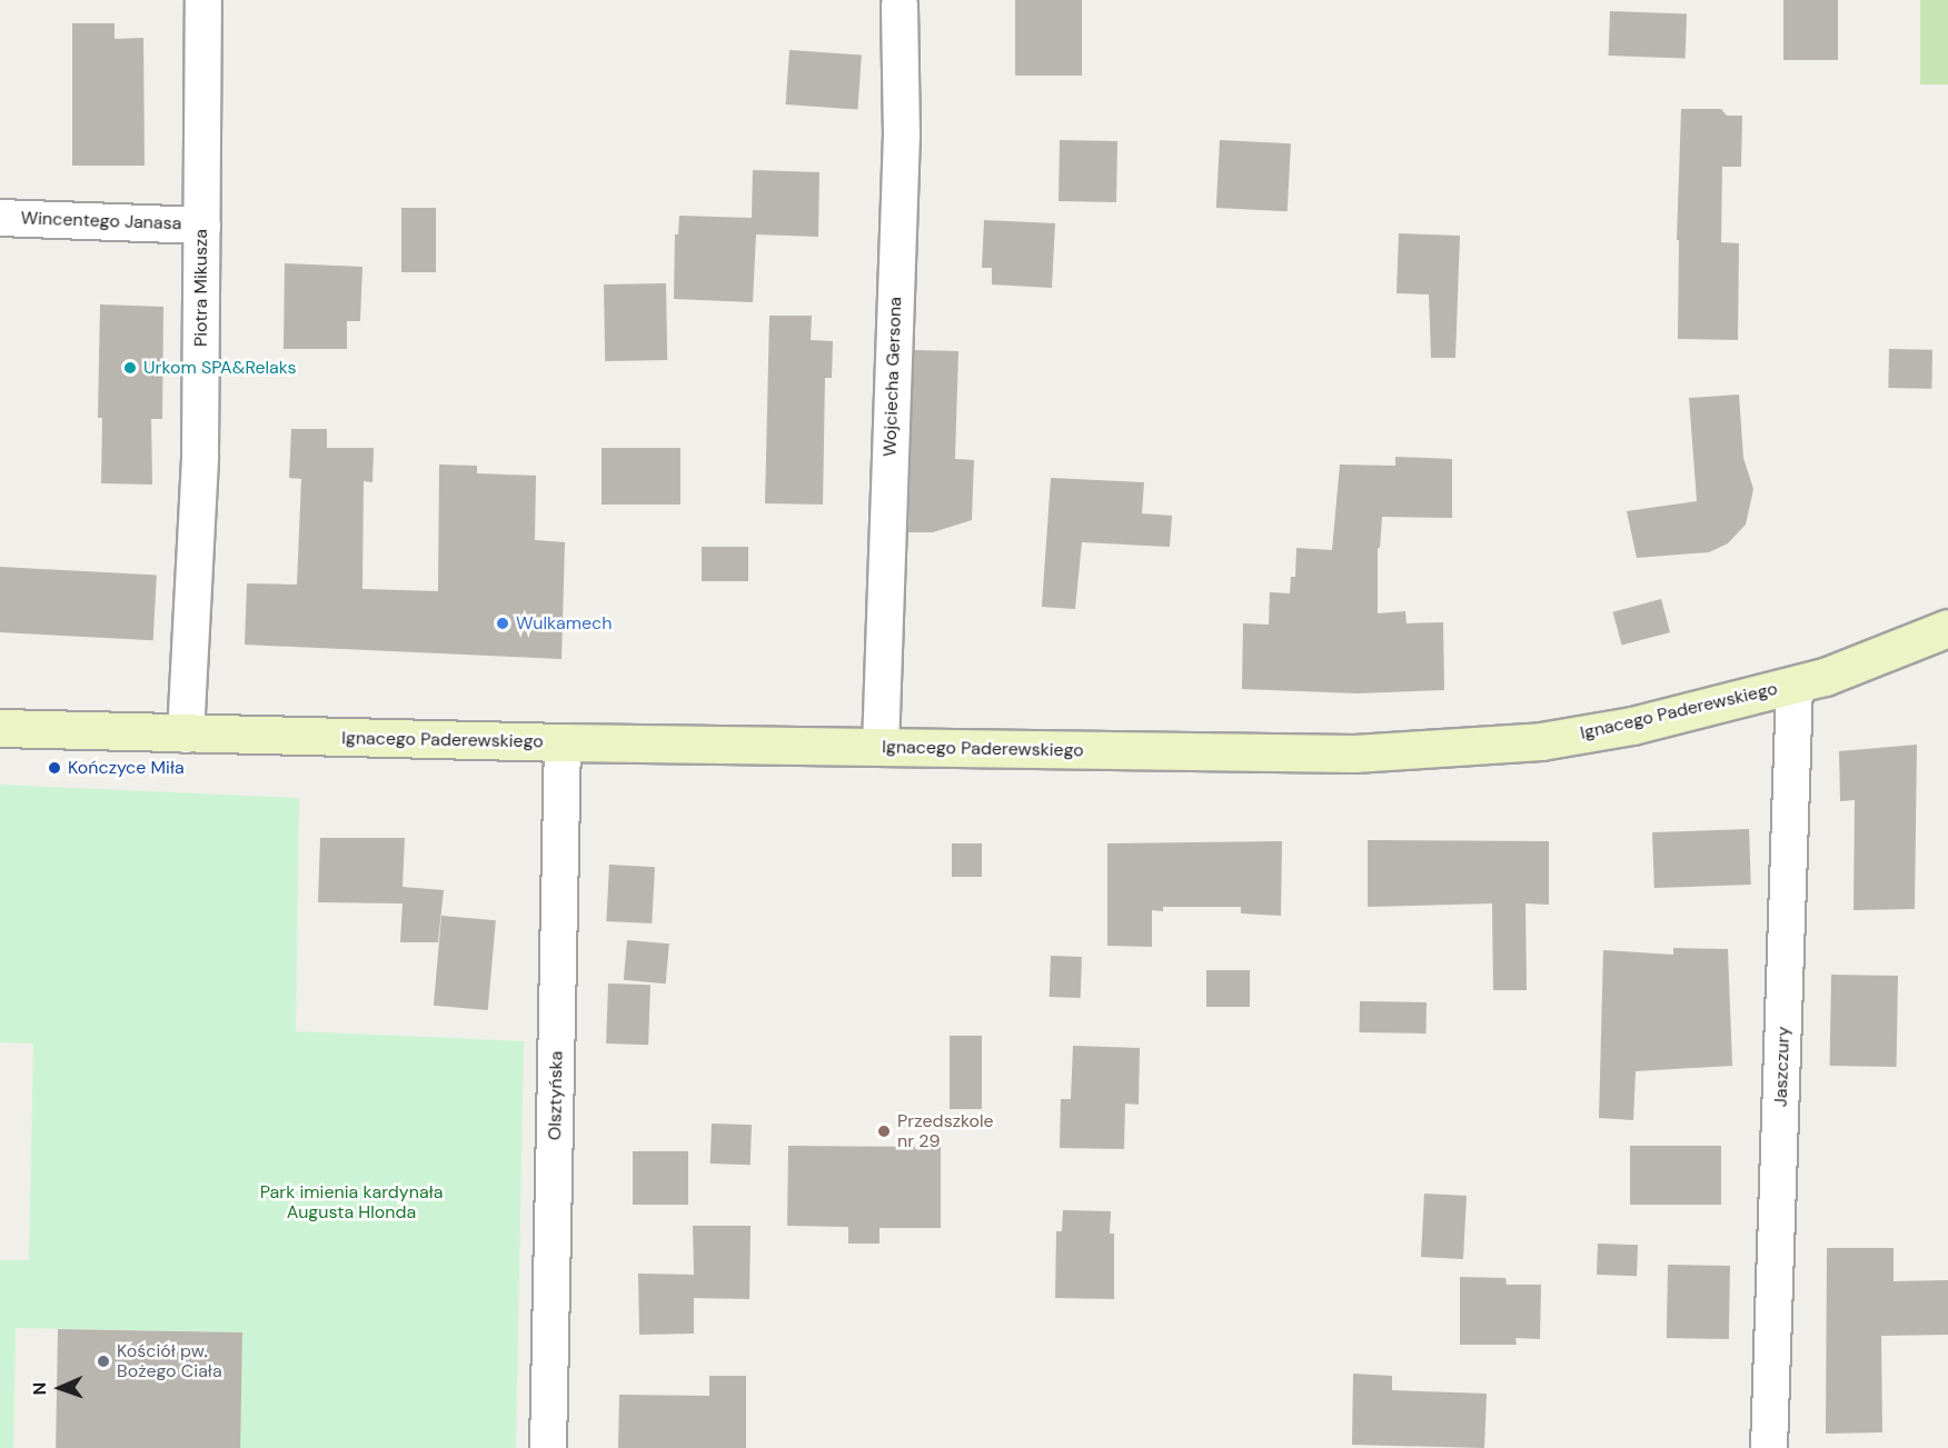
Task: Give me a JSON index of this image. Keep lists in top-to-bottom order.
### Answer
{
  "streets": {
    "main road": ["Ignacego Paderewskiego"],
    "street": [
      "Wincentego Janasa",
      "Piotra Mikusza",
      "Wojciecha Gersona",
      "Jaszczury",
      "Olsztyńska"
    ]
  },
  "crossings": [
    ["Wincentego Janasa", "Piotra Mikusza"],
    ["Piotra Mikusza", "Ignacego Paderewskiego"],
    ["Wojciecha Gersona", "Ignacego Paderewskiego"],
    ["Ignacego Paderewskiego", "Jaszczury"],
    ["Ignacego Paderewskiego", "Olsztyńska"]
  ],
  "parks": ["Park imienia kardynała Augusta Hlonda"],
  "places": [
    "Urkom SPA&Relaks",
    "Wulkamech",
    "Kończyce Miła",
    "Przedszkole nr 29",
    "Kościół pw. Bożego Ciała"
  ],
  "north": "left"
}
